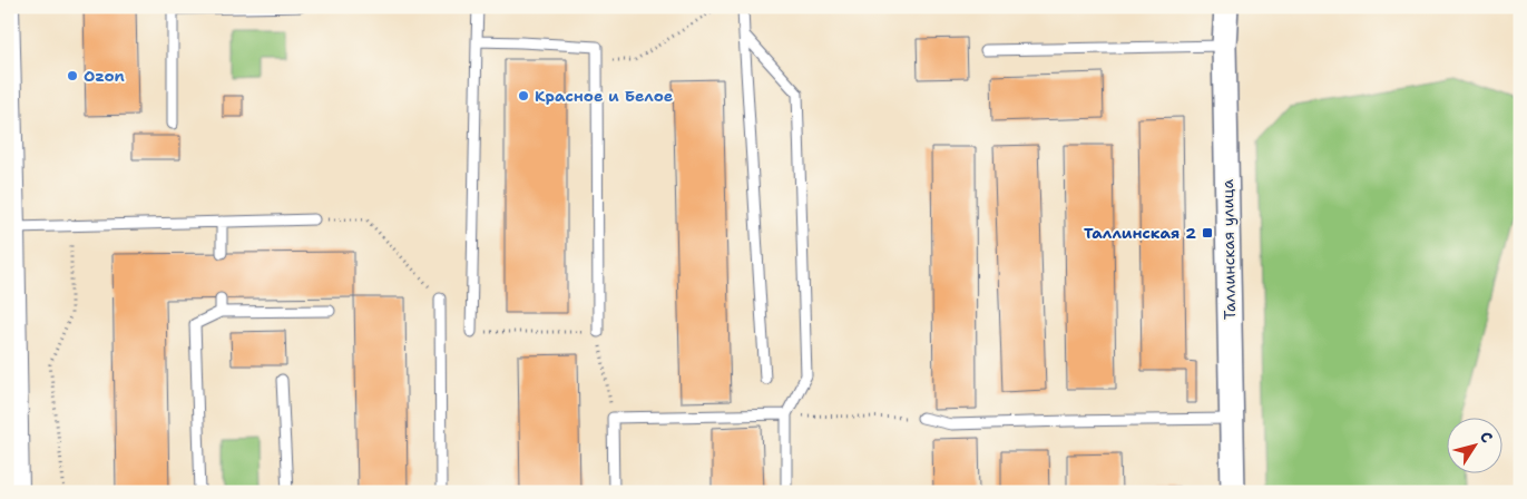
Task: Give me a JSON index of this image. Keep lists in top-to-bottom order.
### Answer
{
  "streets": {
    "street": ["Таллинская улица"]
  },
  "places": {
    "other": ["Ozon", "Красное и Белое"],
    "transit": ["Таллинская 2"]
  },
  "north": "top right"
}
